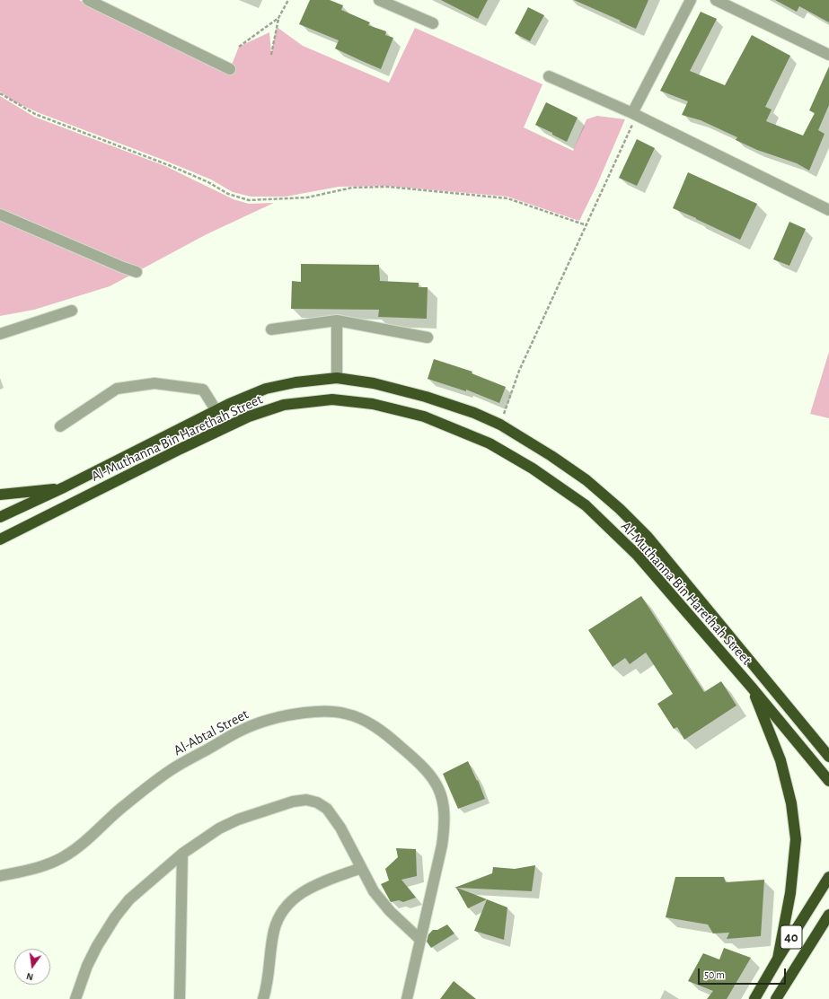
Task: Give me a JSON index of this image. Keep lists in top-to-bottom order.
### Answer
{
  "streets": {
    "highway": ["Al-Muthanna Bin Harethah Street", "40"],
    "street": ["Al-Abtal Street"]
  },
  "scale_bar": "50 m",
  "north": "bottom"
}
